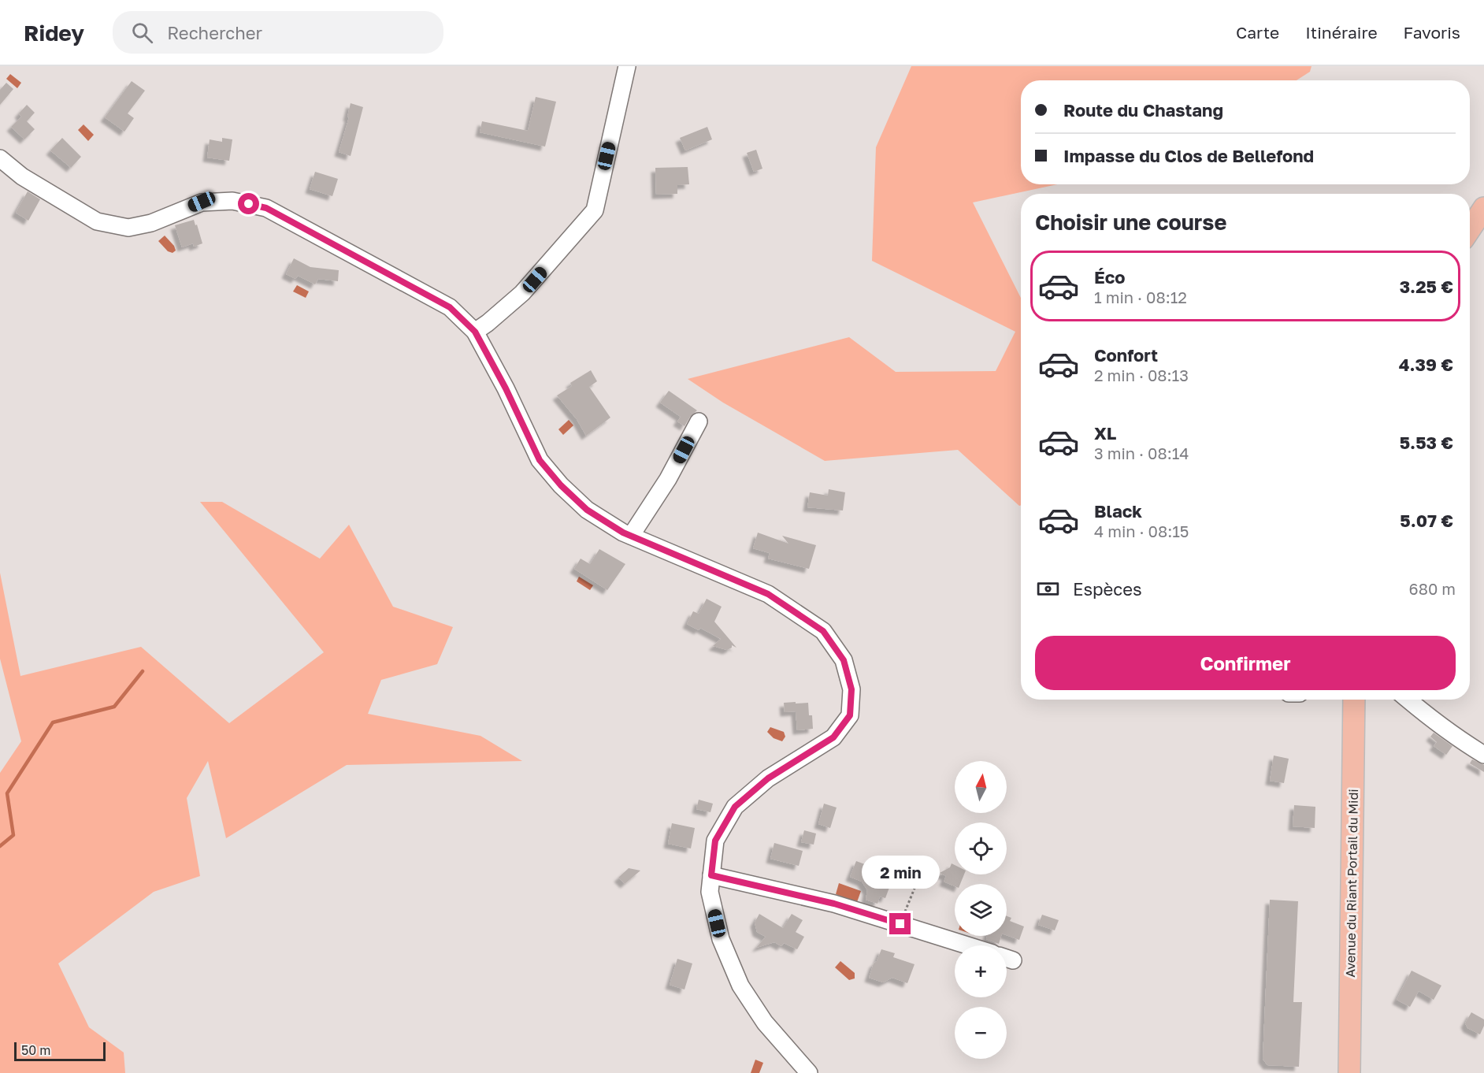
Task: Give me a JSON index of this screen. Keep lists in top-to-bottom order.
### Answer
{
  "streets": {
    "main road": ["Avenue du Riant Portail du Midi"]
  },
  "scale_bar": "50 m",
  "north": "top",
  "page": {
    "header": "Ridey",
    "search": "Rechercher",
    "nav": ["Carte", "Itinéraire", "Favoris"],
    "banner": ["Route du Chastang", "Impasse du Clos de Bellefond"],
    "heading": "Choisir une course",
    "list": [
      {
        "name": "Éco",
        "note": "1 min · 08:12",
        "value": "3.25 €"
      },
      {
        "name": "Confort",
        "note": "2 min · 08:13",
        "value": "4.39 €"
      },
      {
        "name": "XL",
        "note": "3 min · 08:14",
        "value": "5.53 €"
      },
      {
        "name": "Black",
        "note": "4 min · 08:15",
        "value": "5.07 €"
      }
    ],
    "pay": ["Espèces", "680 m"],
    "buttons": "Confirmer",
    "map_buttons": ["+", "−"],
    "bubble": "2 min",
    "scale": "50 m"
  }
}
